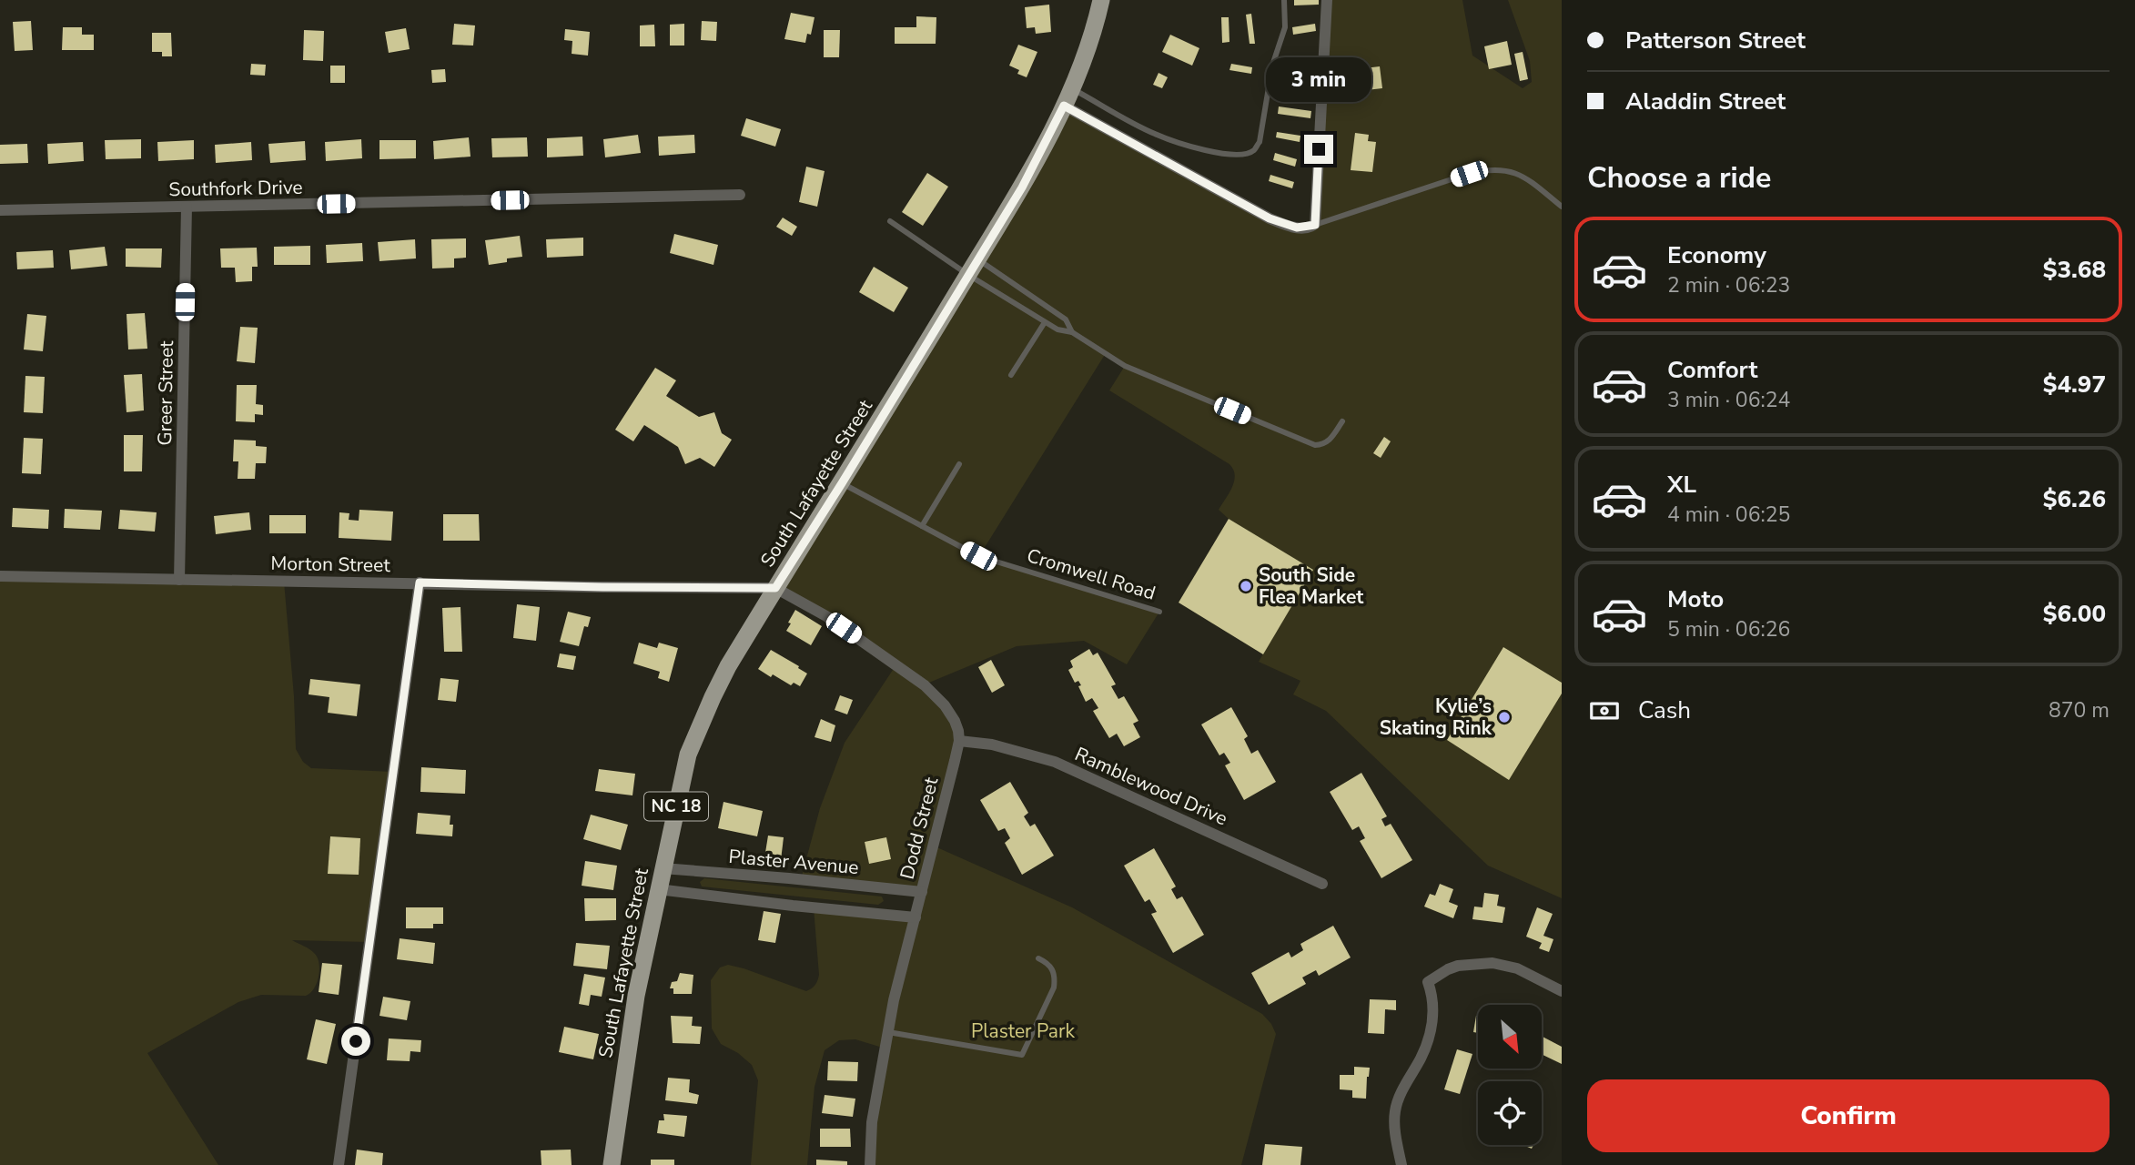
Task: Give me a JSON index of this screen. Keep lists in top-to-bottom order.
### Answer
{
  "streets": {
    "main road": ["South Lafayette Street", "NC 18"],
    "street": [
      "Southfork Drive",
      "Greer Street",
      "Morton Street",
      "Ramblewood Drive",
      "Dodd Street",
      "Plaster Avenue"
    ],
    "lane": ["Cromwell Road"]
  },
  "crossings": [
    ["Southfork Drive", "Greer Street"],
    ["Greer Street", "Morton Street"],
    ["South Lafayette Street", "Morton Street"],
    ["South Lafayette Street", "Cromwell Road"],
    ["South Lafayette Street", "Plaster Avenue"],
    ["Ramblewood Drive", "Dodd Street"],
    ["Dodd Street", "Plaster Avenue"]
  ],
  "parks": ["Plaster Park"],
  "places": ["South Side Flea Market", "Kylie’s Skating Rink"],
  "north": "bottom right",
  "page": {
    "banner": ["Patterson Street", "Aladdin Street"],
    "bubble": "3 min",
    "heading": "Choose a ride",
    "list": [
      {
        "name": "Economy",
        "note": "2 min · 06:23",
        "value": "$3.68"
      },
      {
        "name": "Comfort",
        "note": "3 min · 06:24",
        "value": "$4.97"
      },
      {
        "name": "XL",
        "note": "4 min · 06:25",
        "value": "$6.26"
      },
      {
        "name": "Moto",
        "note": "5 min · 06:26",
        "value": "$6.00"
      }
    ],
    "pay": ["Cash", "870 m"],
    "buttons": "Confirm"
  }
}
